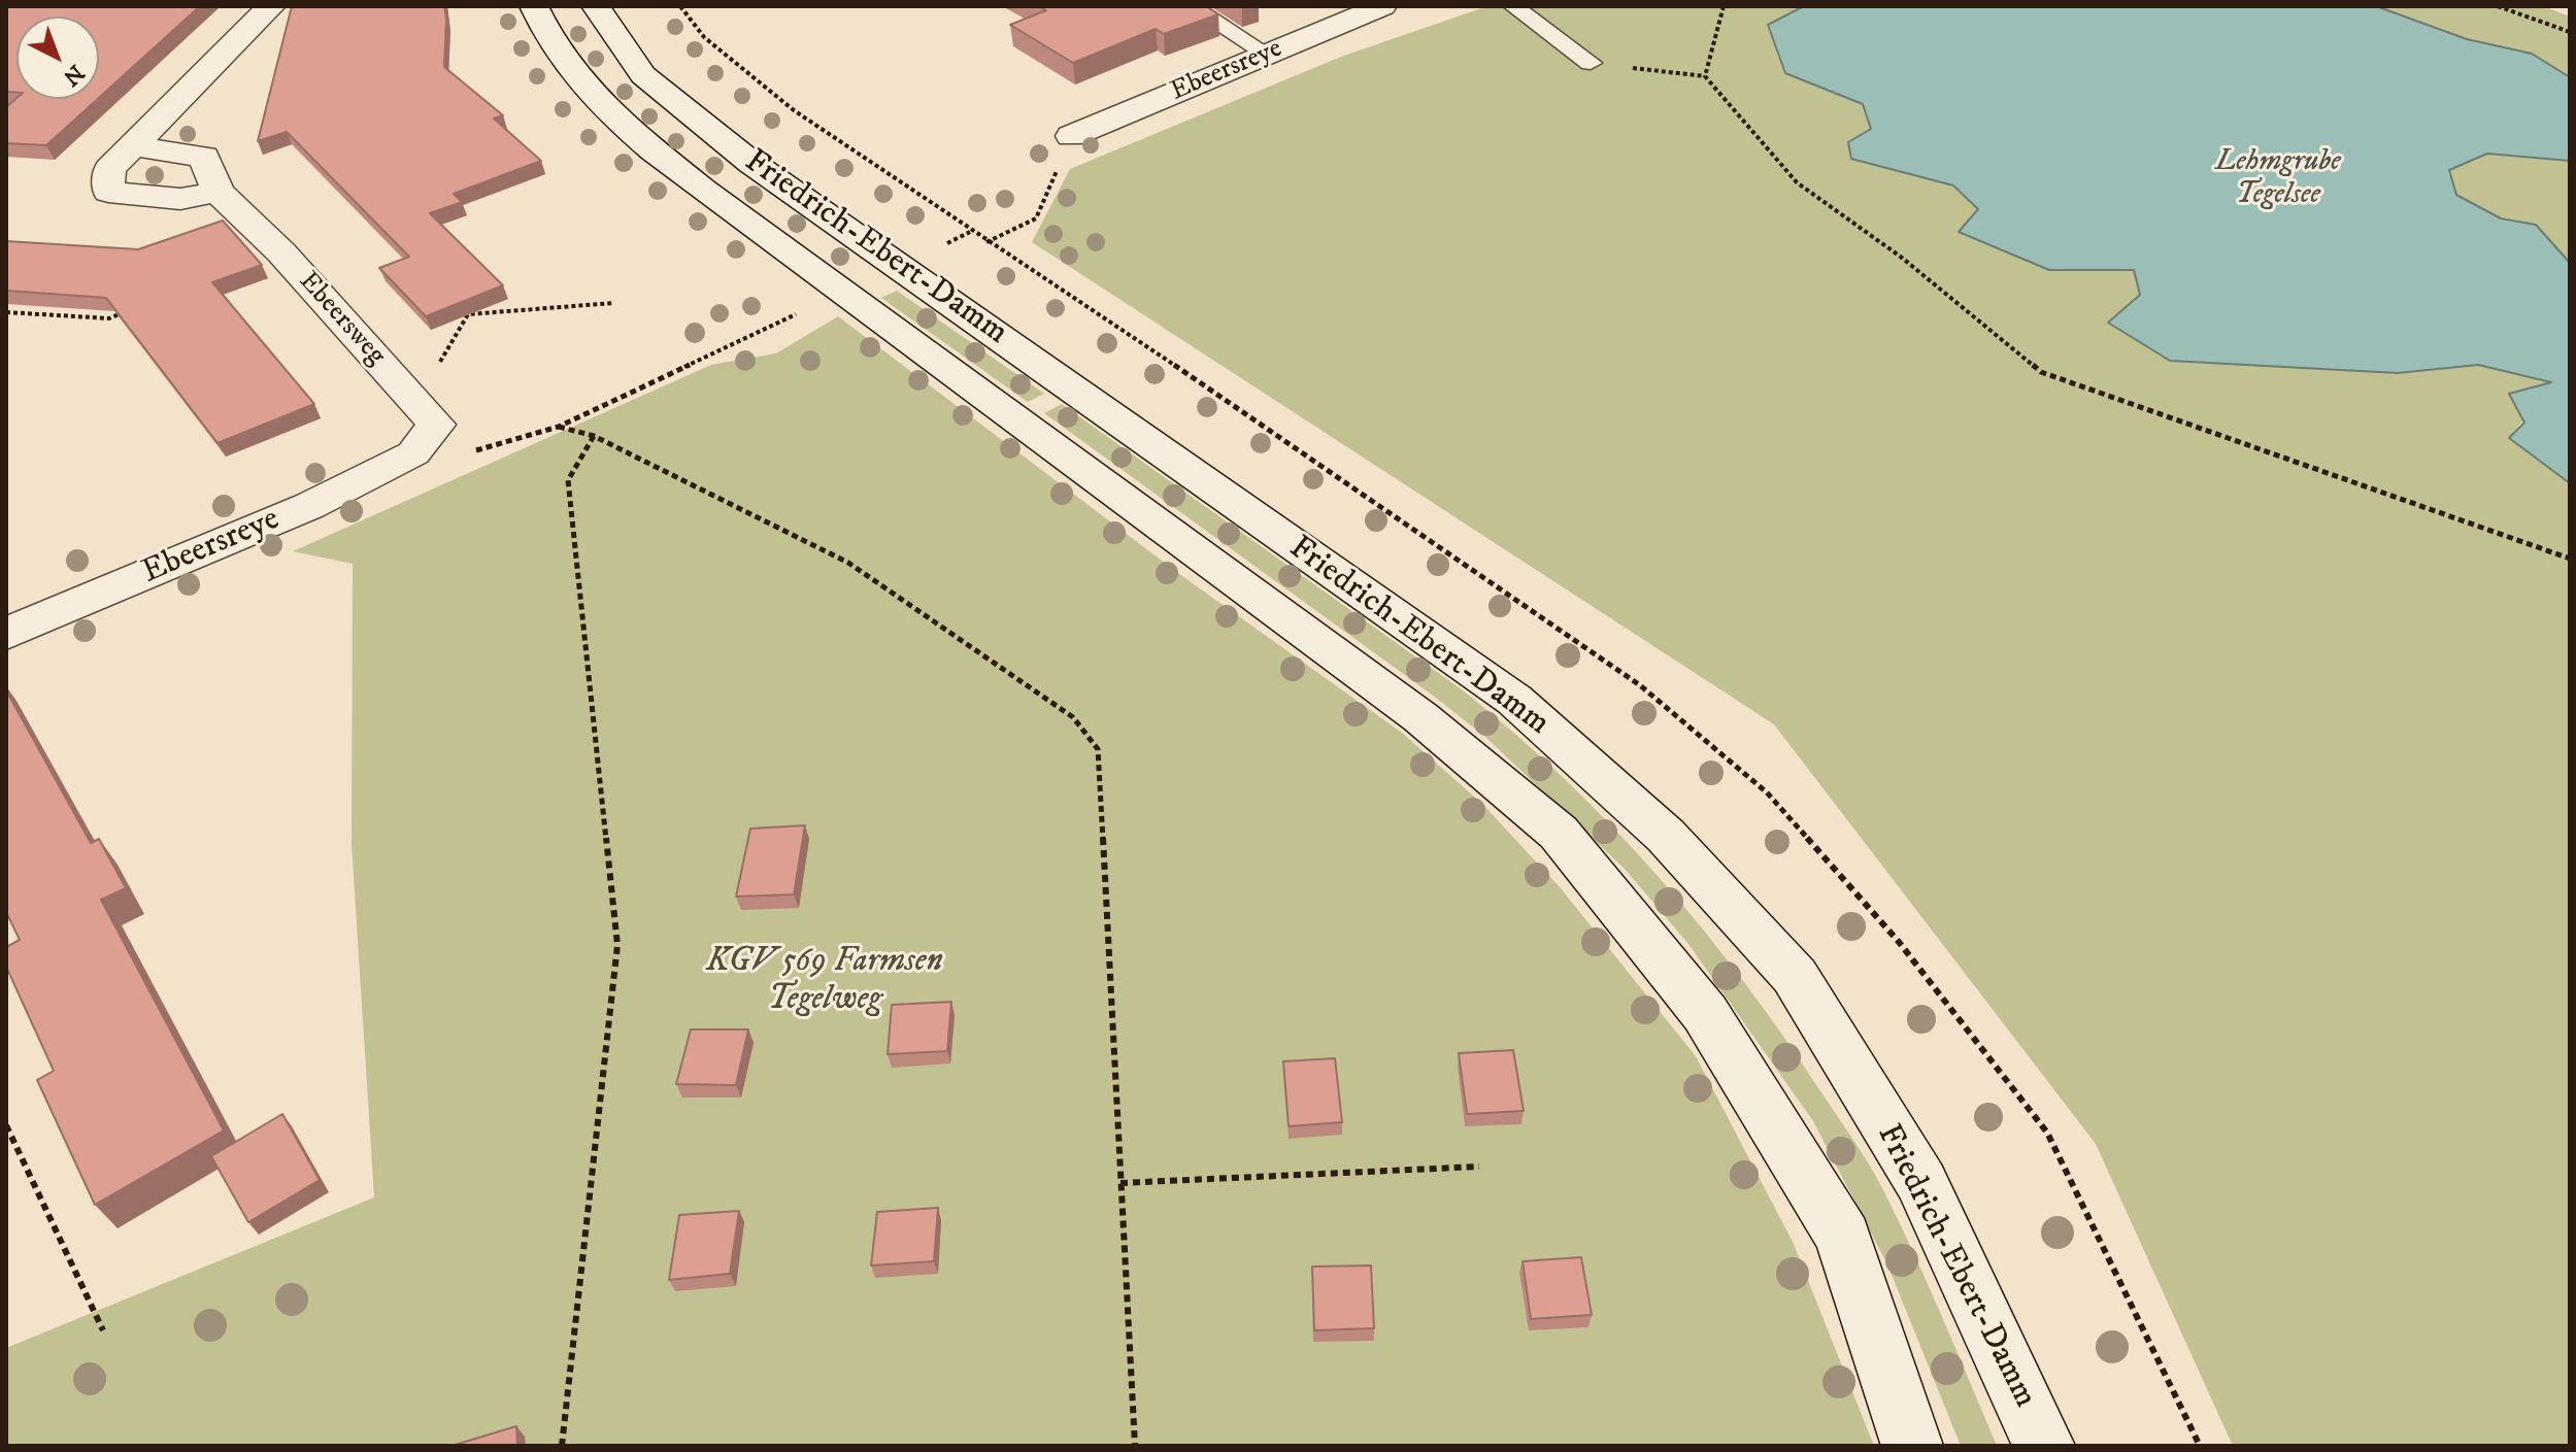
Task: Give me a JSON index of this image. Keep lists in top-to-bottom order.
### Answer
{
  "streets": {
    "main road": ["Ebeersreye", "Friedrich-Ebert-Damm", "Ebeersweg"]
  },
  "crossings": [
    ["Ebeersreye", "Ebeersweg"]
  ],
  "water": ["Lehmgrube Tegelsee"],
  "parks": ["KGV 569 Farmsen Tegelweg"],
  "north": "bottom right"
}
